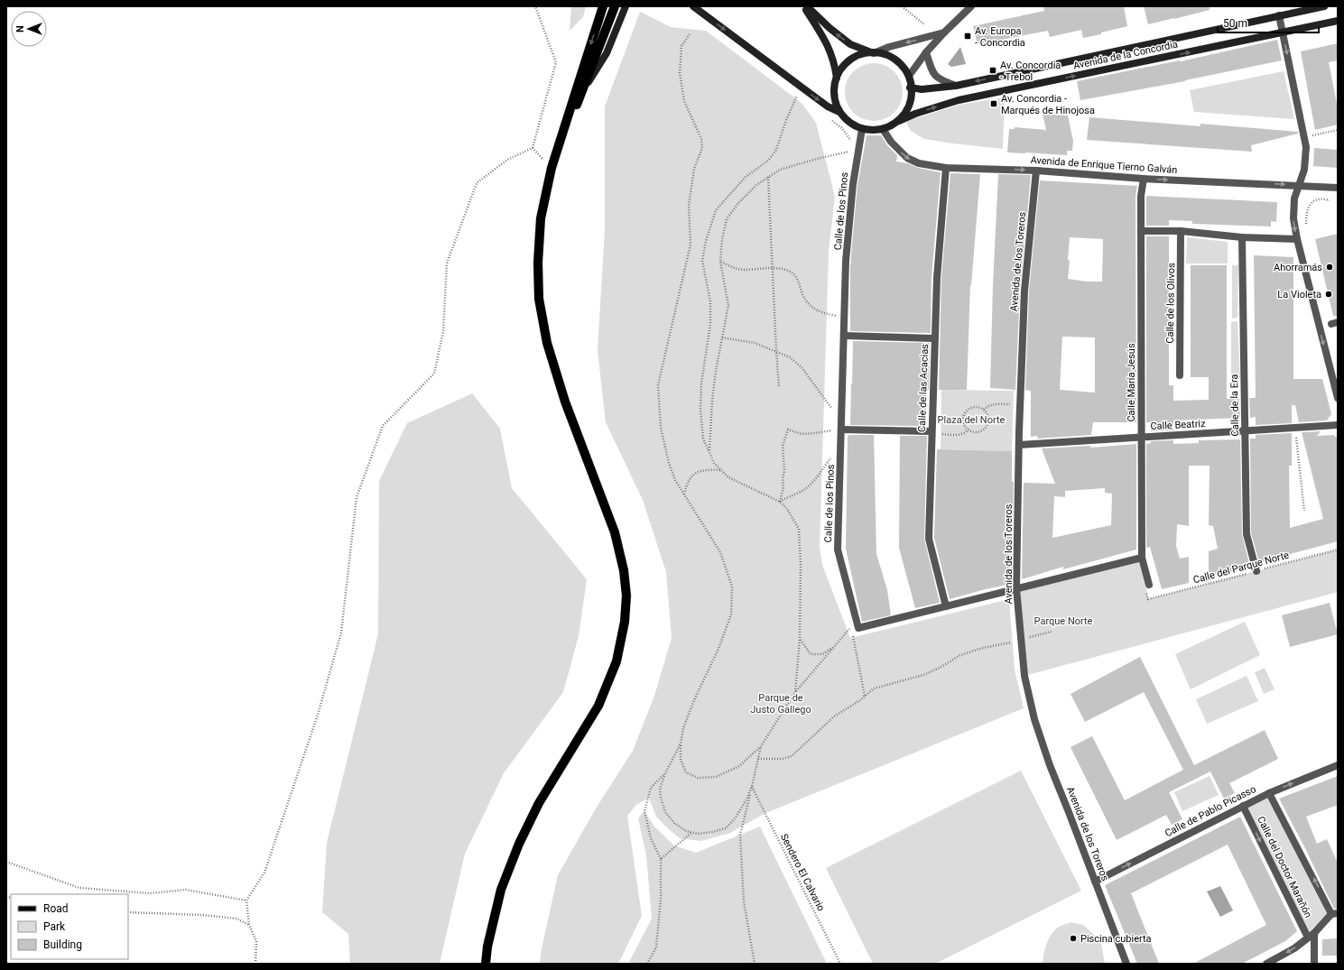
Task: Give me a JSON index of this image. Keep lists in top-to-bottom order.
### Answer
{
  "streets": {
    "street": [
      "Avenida de la Concordia",
      "Avenida de Enrique Tierno Galván",
      "Calle de los Pinos",
      "Avenida de los Toreros",
      "Calle de los Olivos",
      "Calle María Jesús",
      "Calle de las Acacias",
      "Calle de la Era",
      "Calle Beatriz",
      "Calle de Pablo Picasso",
      "Calle del Doctor Marañón"
    ],
    "path": ["Calle del Parque Norte", "Sendero El Calvario"]
  },
  "crossings": [
    ["Avenida de la Concordia", "Avenida de Enrique Tierno Galván"],
    ["Avenida de la Concordia", "Calle de los Pinos"],
    ["Avenida de Enrique Tierno Galván", "Calle de los Pinos"],
    ["Avenida de Enrique Tierno Galván", "Avenida de los Toreros"],
    ["Avenida de Enrique Tierno Galván", "Calle María Jesús"],
    ["Avenida de Enrique Tierno Galván", "Calle de las Acacias"],
    ["Calle de los Pinos", "Avenida de los Toreros"],
    ["Calle de los Pinos", "Calle María Jesús"],
    ["Calle de los Pinos", "Calle de las Acacias"],
    ["Avenida de los Toreros", "Calle Beatriz"],
    ["Avenida de los Toreros", "Calle de Pablo Picasso"],
    ["Calle María Jesús", "Calle Beatriz"],
    ["Calle de la Era", "Calle Beatriz"],
    ["Calle de la Era", "Calle del Parque Norte"],
    ["Calle de Pablo Picasso", "Calle del Doctor Marañón"]
  ],
  "one_way": ["Calle de Pablo Picasso"],
  "parks": ["Plaza del Norte", "Parque Norte", "Parque de Justo Gallego"],
  "places": {
    "transit": ["Av. Europa - Concordia", "Av. Concordia - Trébol", "Av. Concordia - Marqués de Hinojosa"],
    "other": ["Ahorramás", "La Violeta", "Piscina cubierta"]
  },
  "legend": ["Road", "Park", "Building"],
  "scale_bar": "50 m",
  "north": "left"
}
